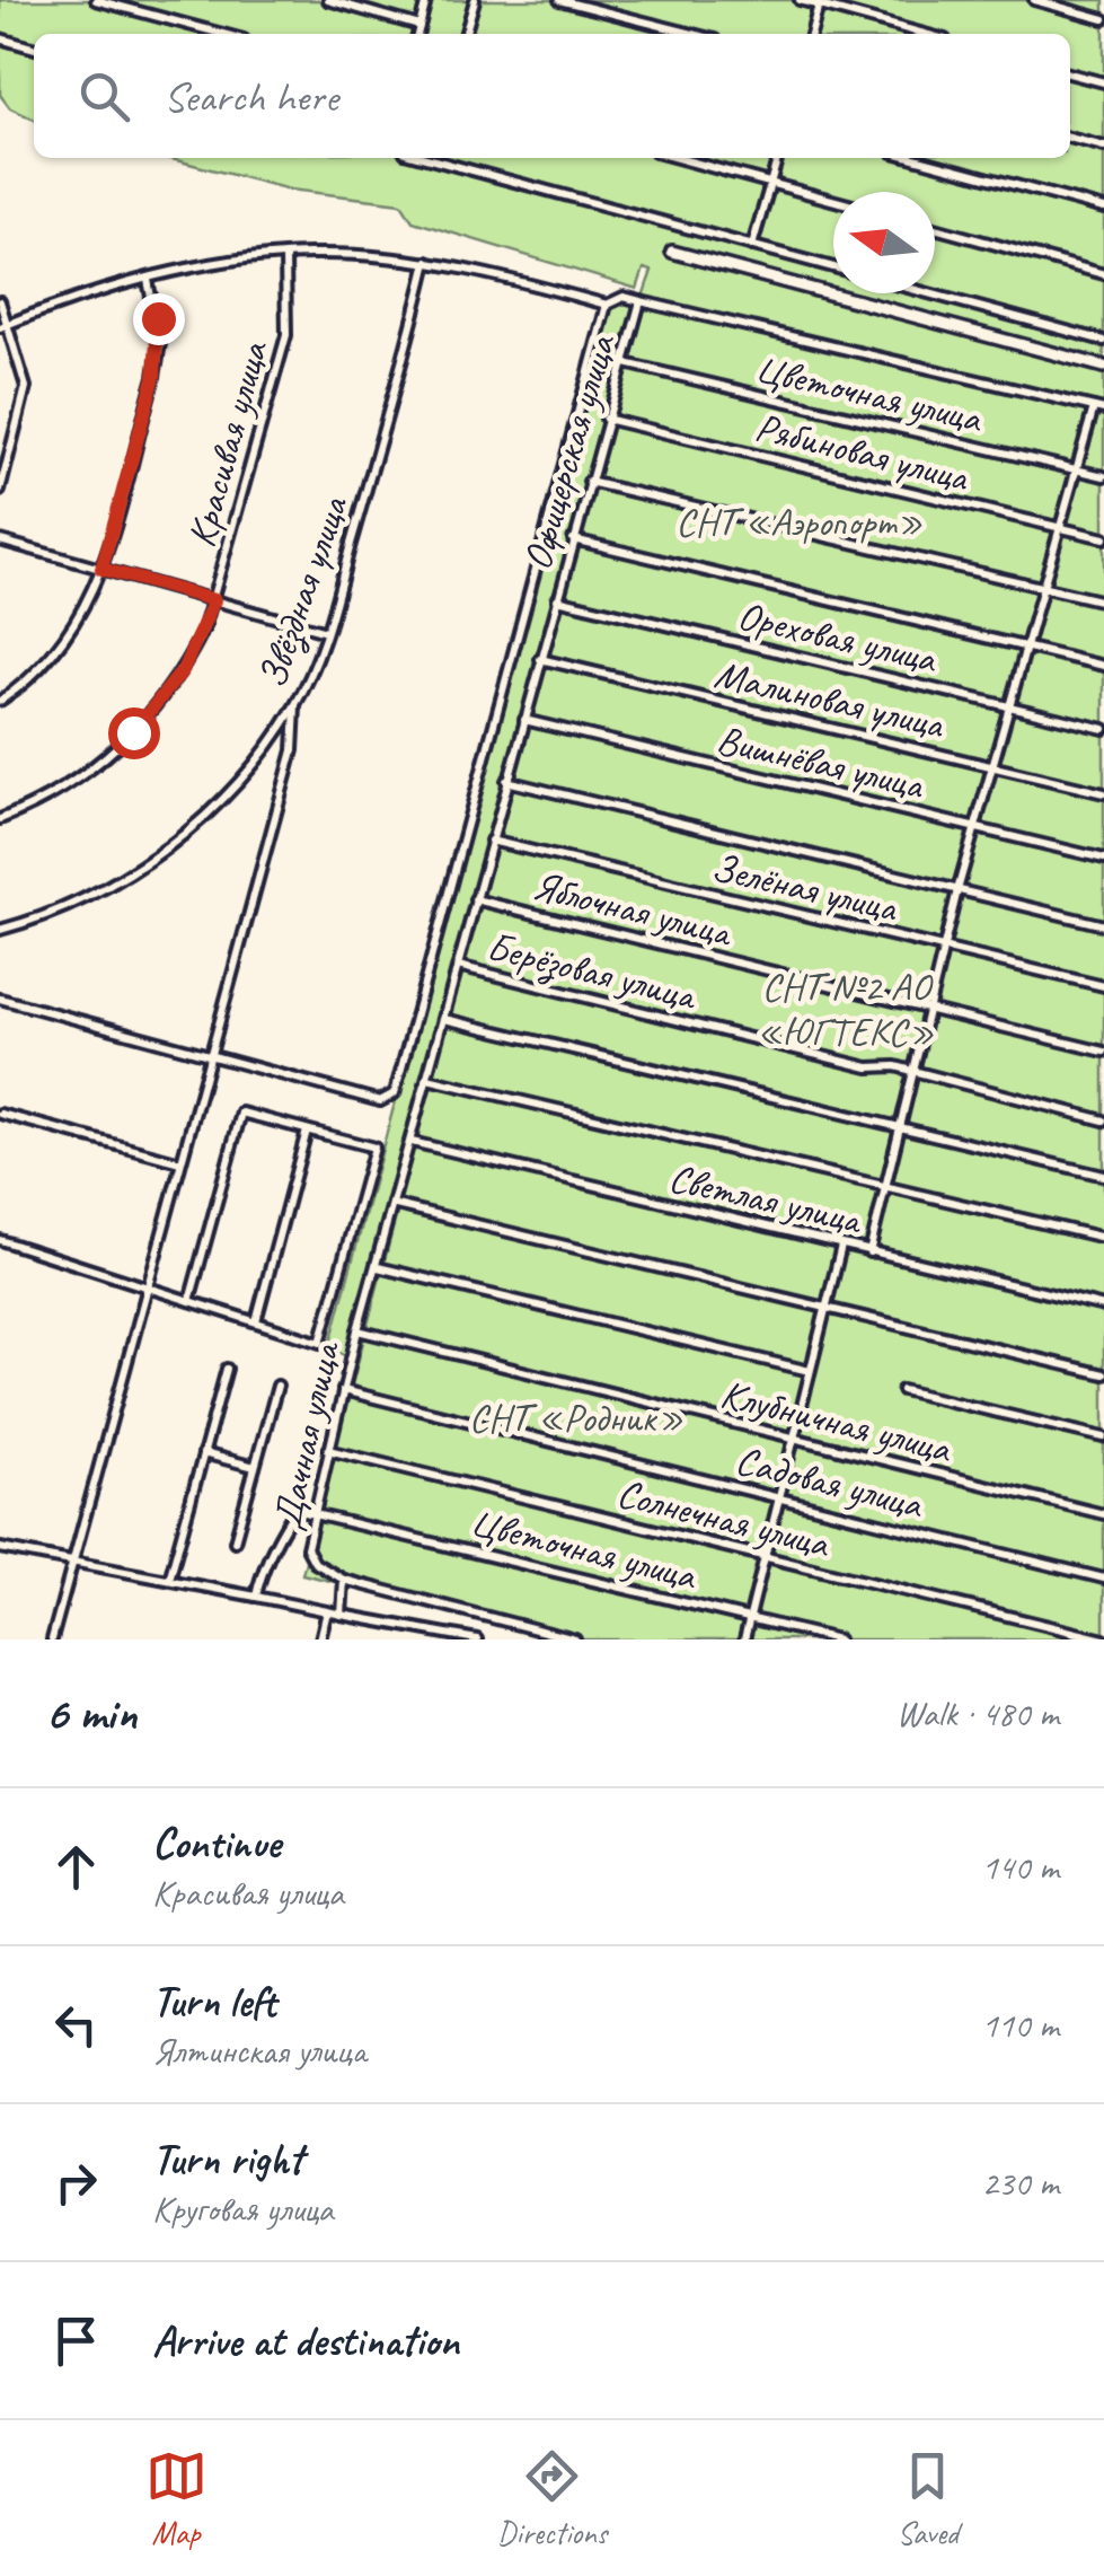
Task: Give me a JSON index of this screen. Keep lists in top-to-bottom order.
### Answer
{
  "streets": {
    "street": [
      "Цветочная улица",
      "Красивая улица",
      "Рябиновая улица",
      "Офицерская улица",
      "Звёздная улица",
      "Ореховая улица",
      "Малиновая улица",
      "Вишнёвая улица",
      "Зелёная улица",
      "Яблочная улица",
      "Берёзовая улица",
      "Светлая улица",
      "Клубничная улица",
      "Дачная улица",
      "Садовая улица",
      "Солнечная улица"
    ]
  },
  "crossings": [
    ["Цветочная улица", "Офицерская улица"],
    ["Цветочная улица", "Дачная улица"],
    ["Рябиновая улица", "Офицерская улица"],
    ["Офицерская улица", "Ореховая улица"],
    ["Офицерская улица", "Малиновая улица"],
    ["Офицерская улица", "Вишнёвая улица"],
    ["Офицерская улица", "Зелёная улица"],
    ["Офицерская улица", "Яблочная улица"],
    ["Офицерская улица", "Берёзовая улица"],
    ["Офицерская улица", "Светлая улица"],
    ["Офицерская улица", "Дачная улица"],
    ["Светлая улица", "Дачная улица"],
    ["Клубничная улица", "Дачная улица"],
    ["Дачная улица", "Садовая улица"],
    ["Дачная улица", "Солнечная улица"]
  ],
  "parks": ["СНТ «Аэропорт»", "СНТ №2 АО «ЮГТЕКС»", "СНТ «Родник»"],
  "north": "left",
  "page": {
    "search": "Search here",
    "heading": ["6 min", "Walk · 480 m"],
    "list": [
      ["Continue", "Красивая улица", "140 m"],
      ["Turn left", "Ялтинская улица", "110 m"],
      ["Turn right", "Круговая улица", "230 m"],
      "Arrive at destination"
    ],
    "nav": ["Map", "Directions", "Saved"]
  }
}
